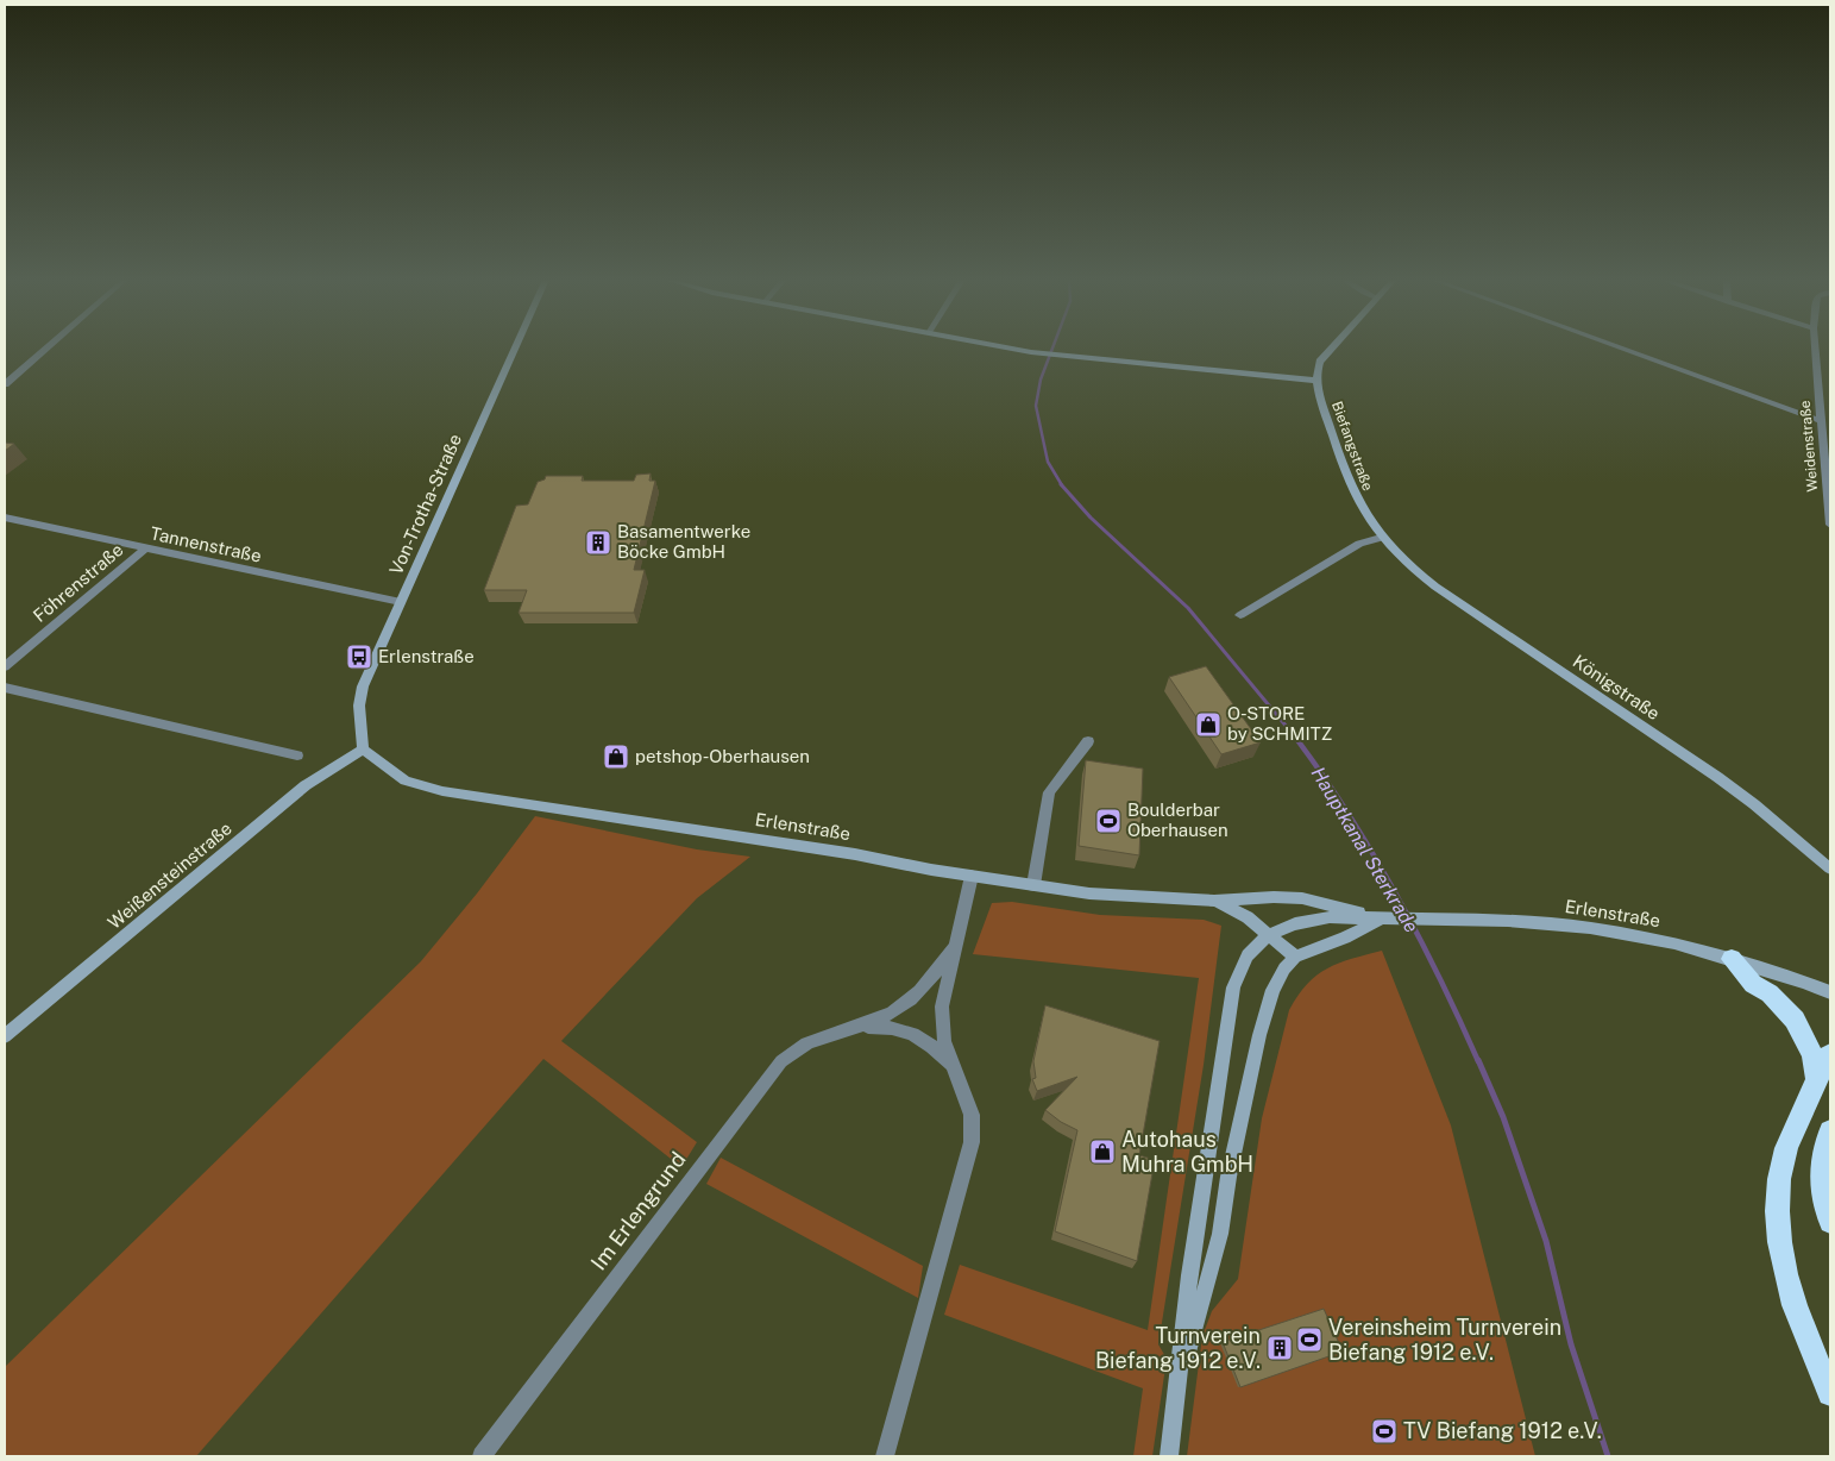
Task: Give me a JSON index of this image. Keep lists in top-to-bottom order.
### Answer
{
  "streets": {
    "main road": [
      "Biefangstraße",
      "Von-Trotha-Straße",
      "Königstraße",
      "Erlenstraße",
      "Weißensteinstraße"
    ],
    "street": [
      "Weidenstraße",
      "Tannenstraße",
      "Föhrenstraße",
      "Im Erlengrund"
    ]
  },
  "crossings": [
    ["Biefangstraße", "Königstraße"],
    ["Von-Trotha-Straße", "Tannenstraße"],
    ["Von-Trotha-Straße", "Erlenstraße"],
    ["Von-Trotha-Straße", "Weißensteinstraße"],
    ["Tannenstraße", "Föhrenstraße"],
    ["Erlenstraße", "Weißensteinstraße"],
    ["Erlenstraße", "Im Erlengrund"]
  ],
  "water": ["Hauptkanal Sterkrade"],
  "places": {
    "building": ["Basamentwerke Böcke GmbH", "Turnverein Biefang 1912 e.V."],
    "bus stop": ["Erlenstraße"],
    "shop": ["O-STORE by SCHMITZ", "petshop-Oberhausen", "Autohaus Muhra GmbH"],
    "sports": ["Boulderbar Oberhausen", "Vereinsheim Turnverein Biefang 1912 e.V.", "TV Biefang 1912 e.V."]
  }
}
